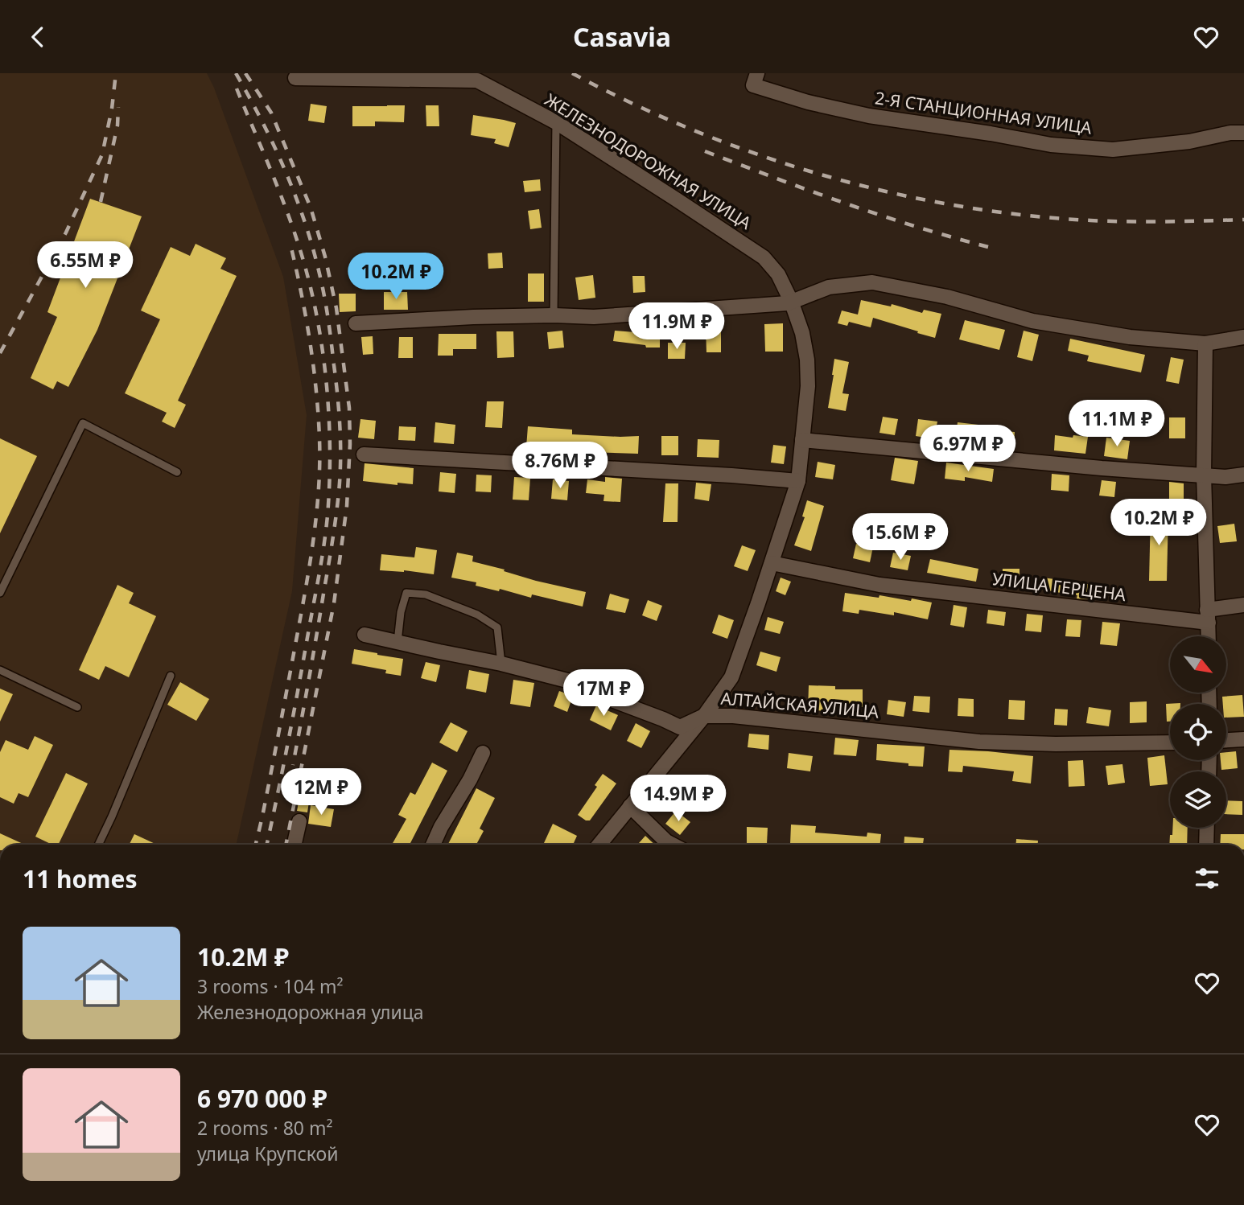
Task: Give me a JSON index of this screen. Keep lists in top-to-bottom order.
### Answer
{
  "streets": {
    "street": [
      "2-Я СТАНЦИОННАЯ УЛИЦА",
      "ЖЕЛЕЗНОДОРОЖНАЯ УЛИЦА",
      "УЛИЦА ГЕРЦЕНА",
      "АЛТАЙСКАЯ УЛИЦА"
    ]
  },
  "crossings": [
    ["ЖЕЛЕЗНОДОРОЖНАЯ УЛИЦА", "УЛИЦА ГЕРЦЕНА"],
    ["ЖЕЛЕЗНОДОРОЖНАЯ УЛИЦА", "АЛТАЙСКАЯ УЛИЦА"]
  ],
  "north": "bottom right",
  "page": {
    "header": "Casavia",
    "price": [
      "6.55M ₽",
      "10.2M ₽",
      "11.9M ₽",
      "11.1M ₽",
      "6.97M ₽",
      "8.76M ₽",
      "10.2M ₽",
      "15.6M ₽",
      "17M ₽",
      "12M ₽",
      "14.9M ₽"
    ],
    "heading": "11 homes",
    "list": [
      {
        "name": "10.2M ₽",
        "note": "3 rooms · 104 m² · Железнодорожная улица"
      },
      {
        "name": "6 970 000 ₽",
        "note": "2 rooms · 80 m² · улица Крупской"
      }
    ]
  }
}
